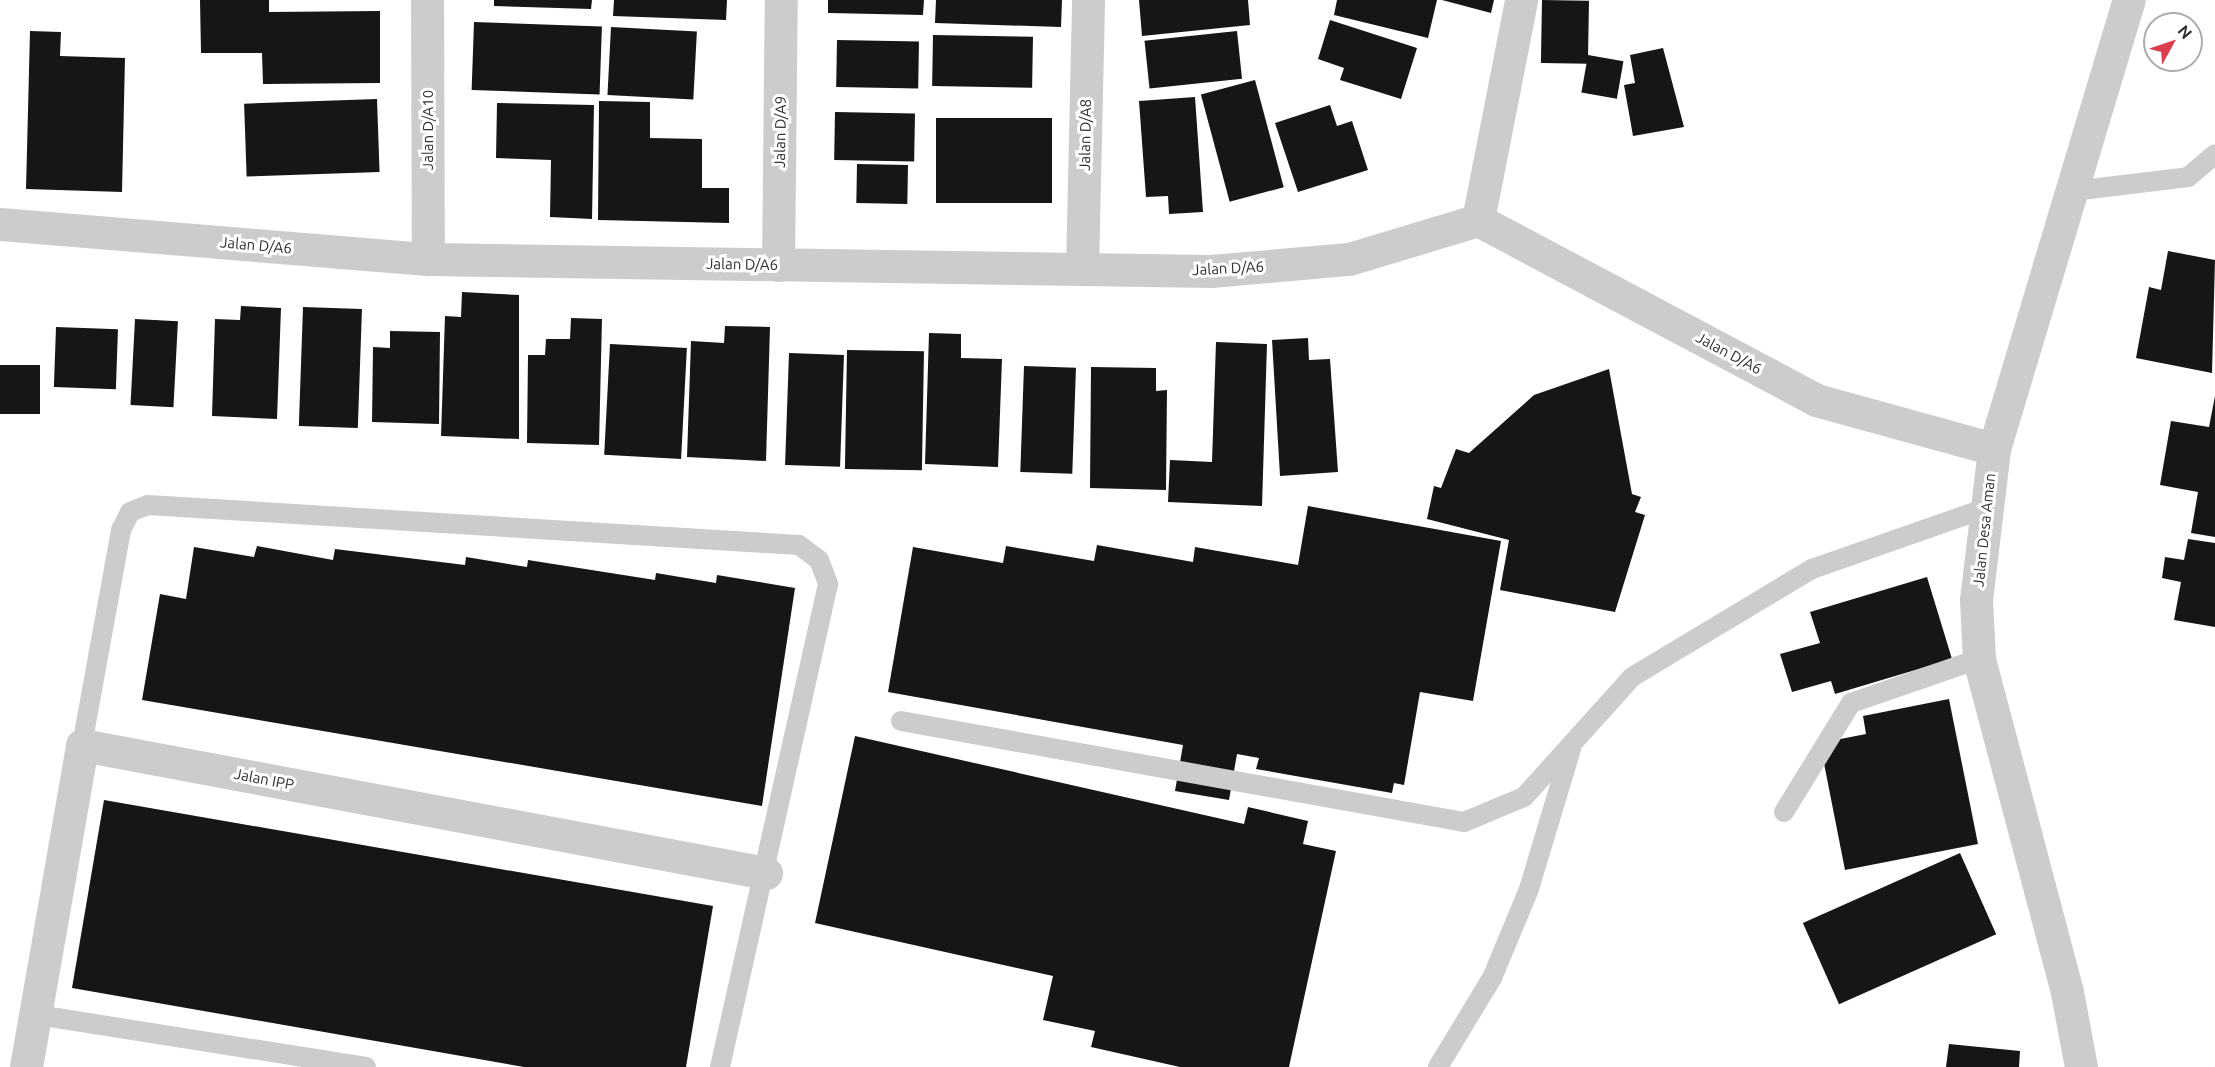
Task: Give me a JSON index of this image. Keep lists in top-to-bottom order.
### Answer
{
  "streets": {
    "street": [
      "Jalan D/A10",
      "Jalan D/A9",
      "Jalan D/A8",
      "Jalan D/A6",
      "Jalan Desa Aman",
      "Jalan IPP"
    ]
  },
  "crossings": [
    ["Jalan D/A10", "Jalan D/A6"],
    ["Jalan D/A9", "Jalan D/A6"],
    ["Jalan D/A8", "Jalan D/A6"],
    ["Jalan D/A6", "Jalan Desa Aman"]
  ],
  "north": "top right"
}
